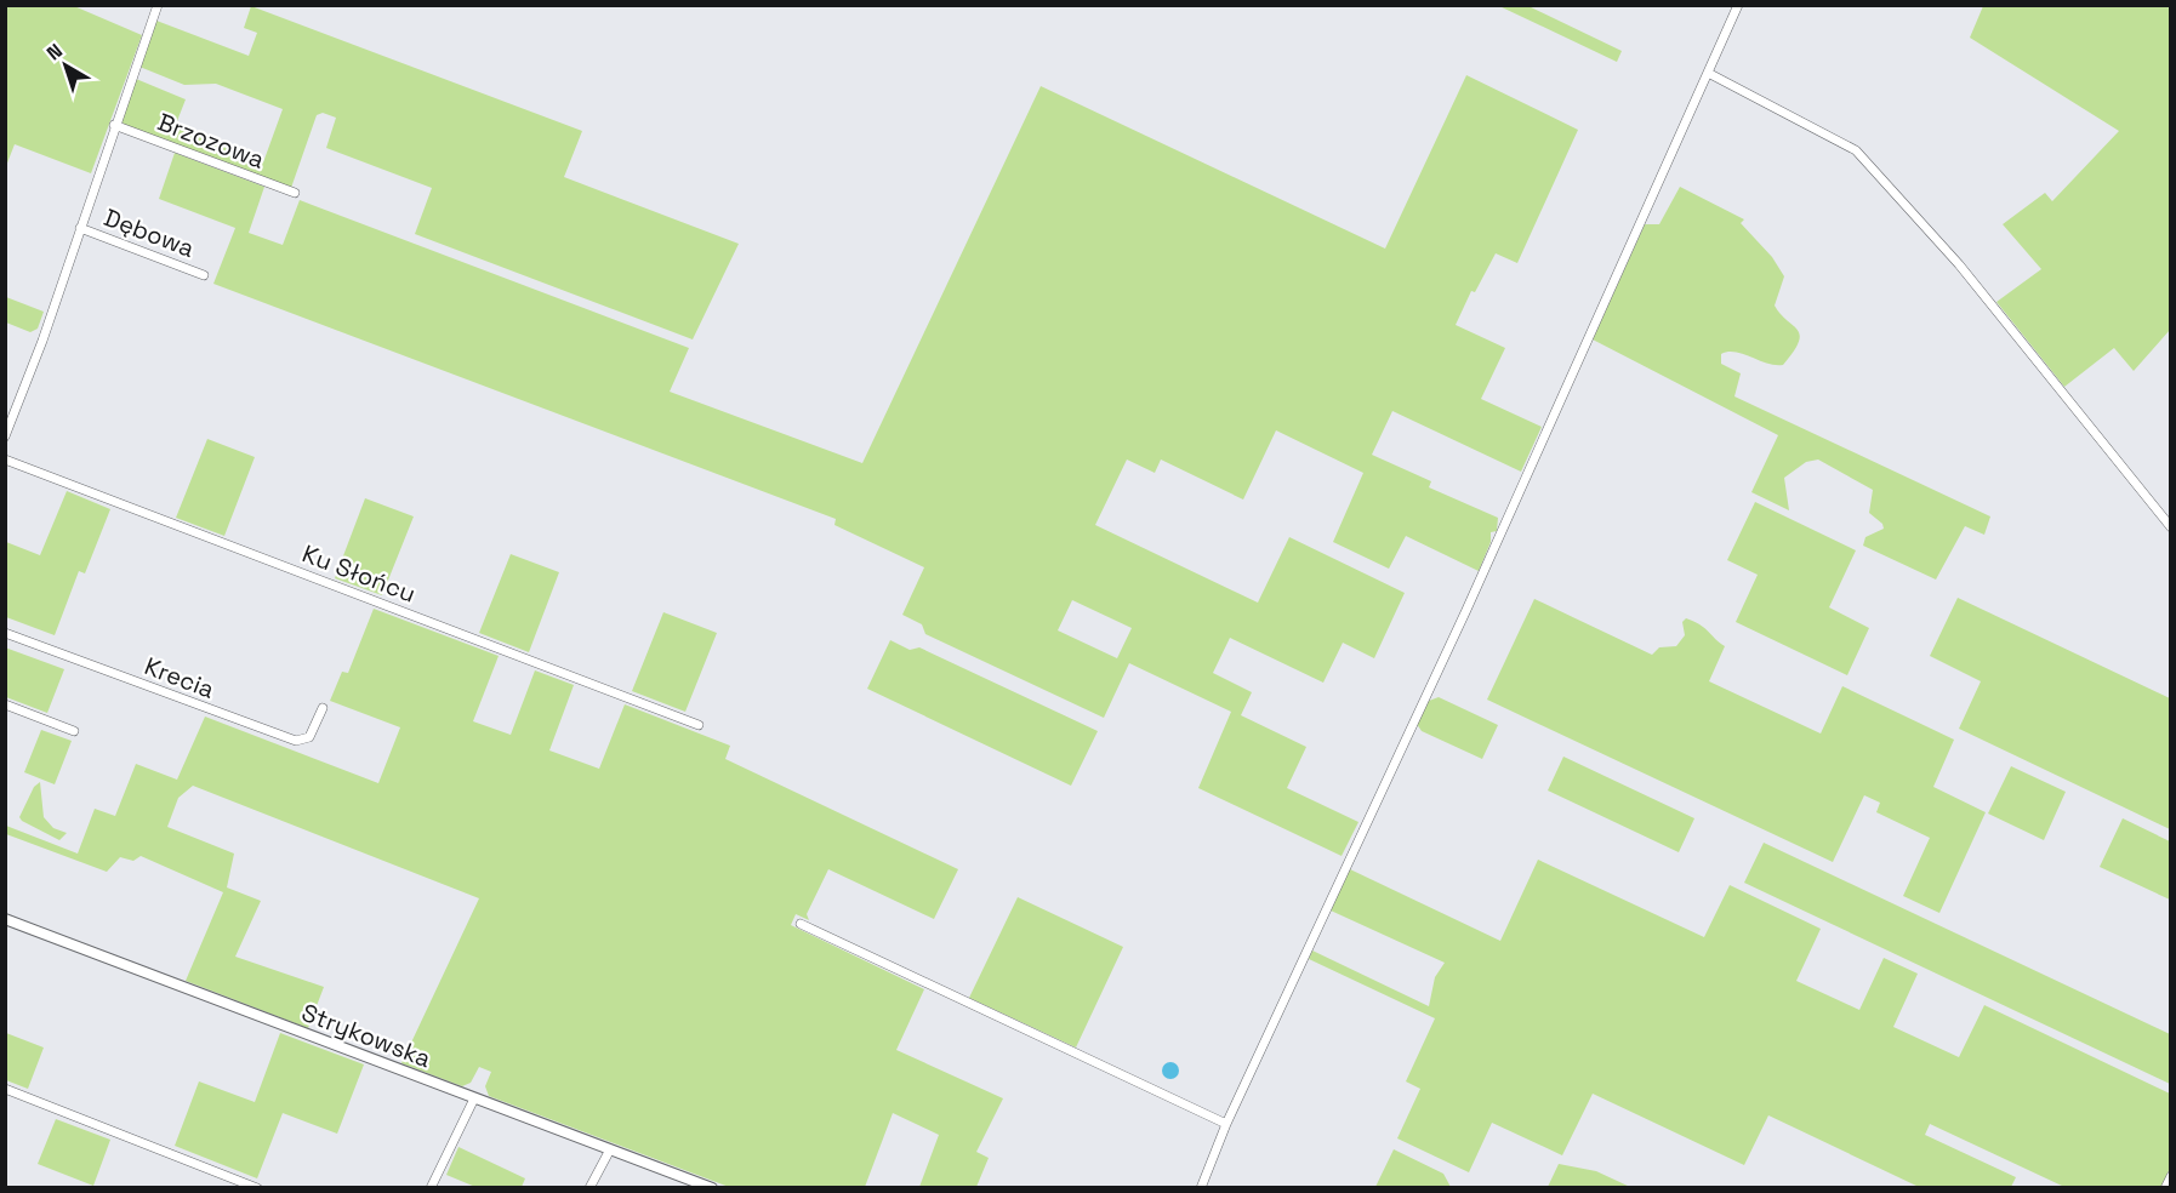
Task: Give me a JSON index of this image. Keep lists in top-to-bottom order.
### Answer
{
  "streets": {
    "street": [
      "Brzozowa",
      "Dębowa",
      "Ku Słońcu",
      "Krecia",
      "Strykowska"
    ]
  },
  "north": "top left"
}
